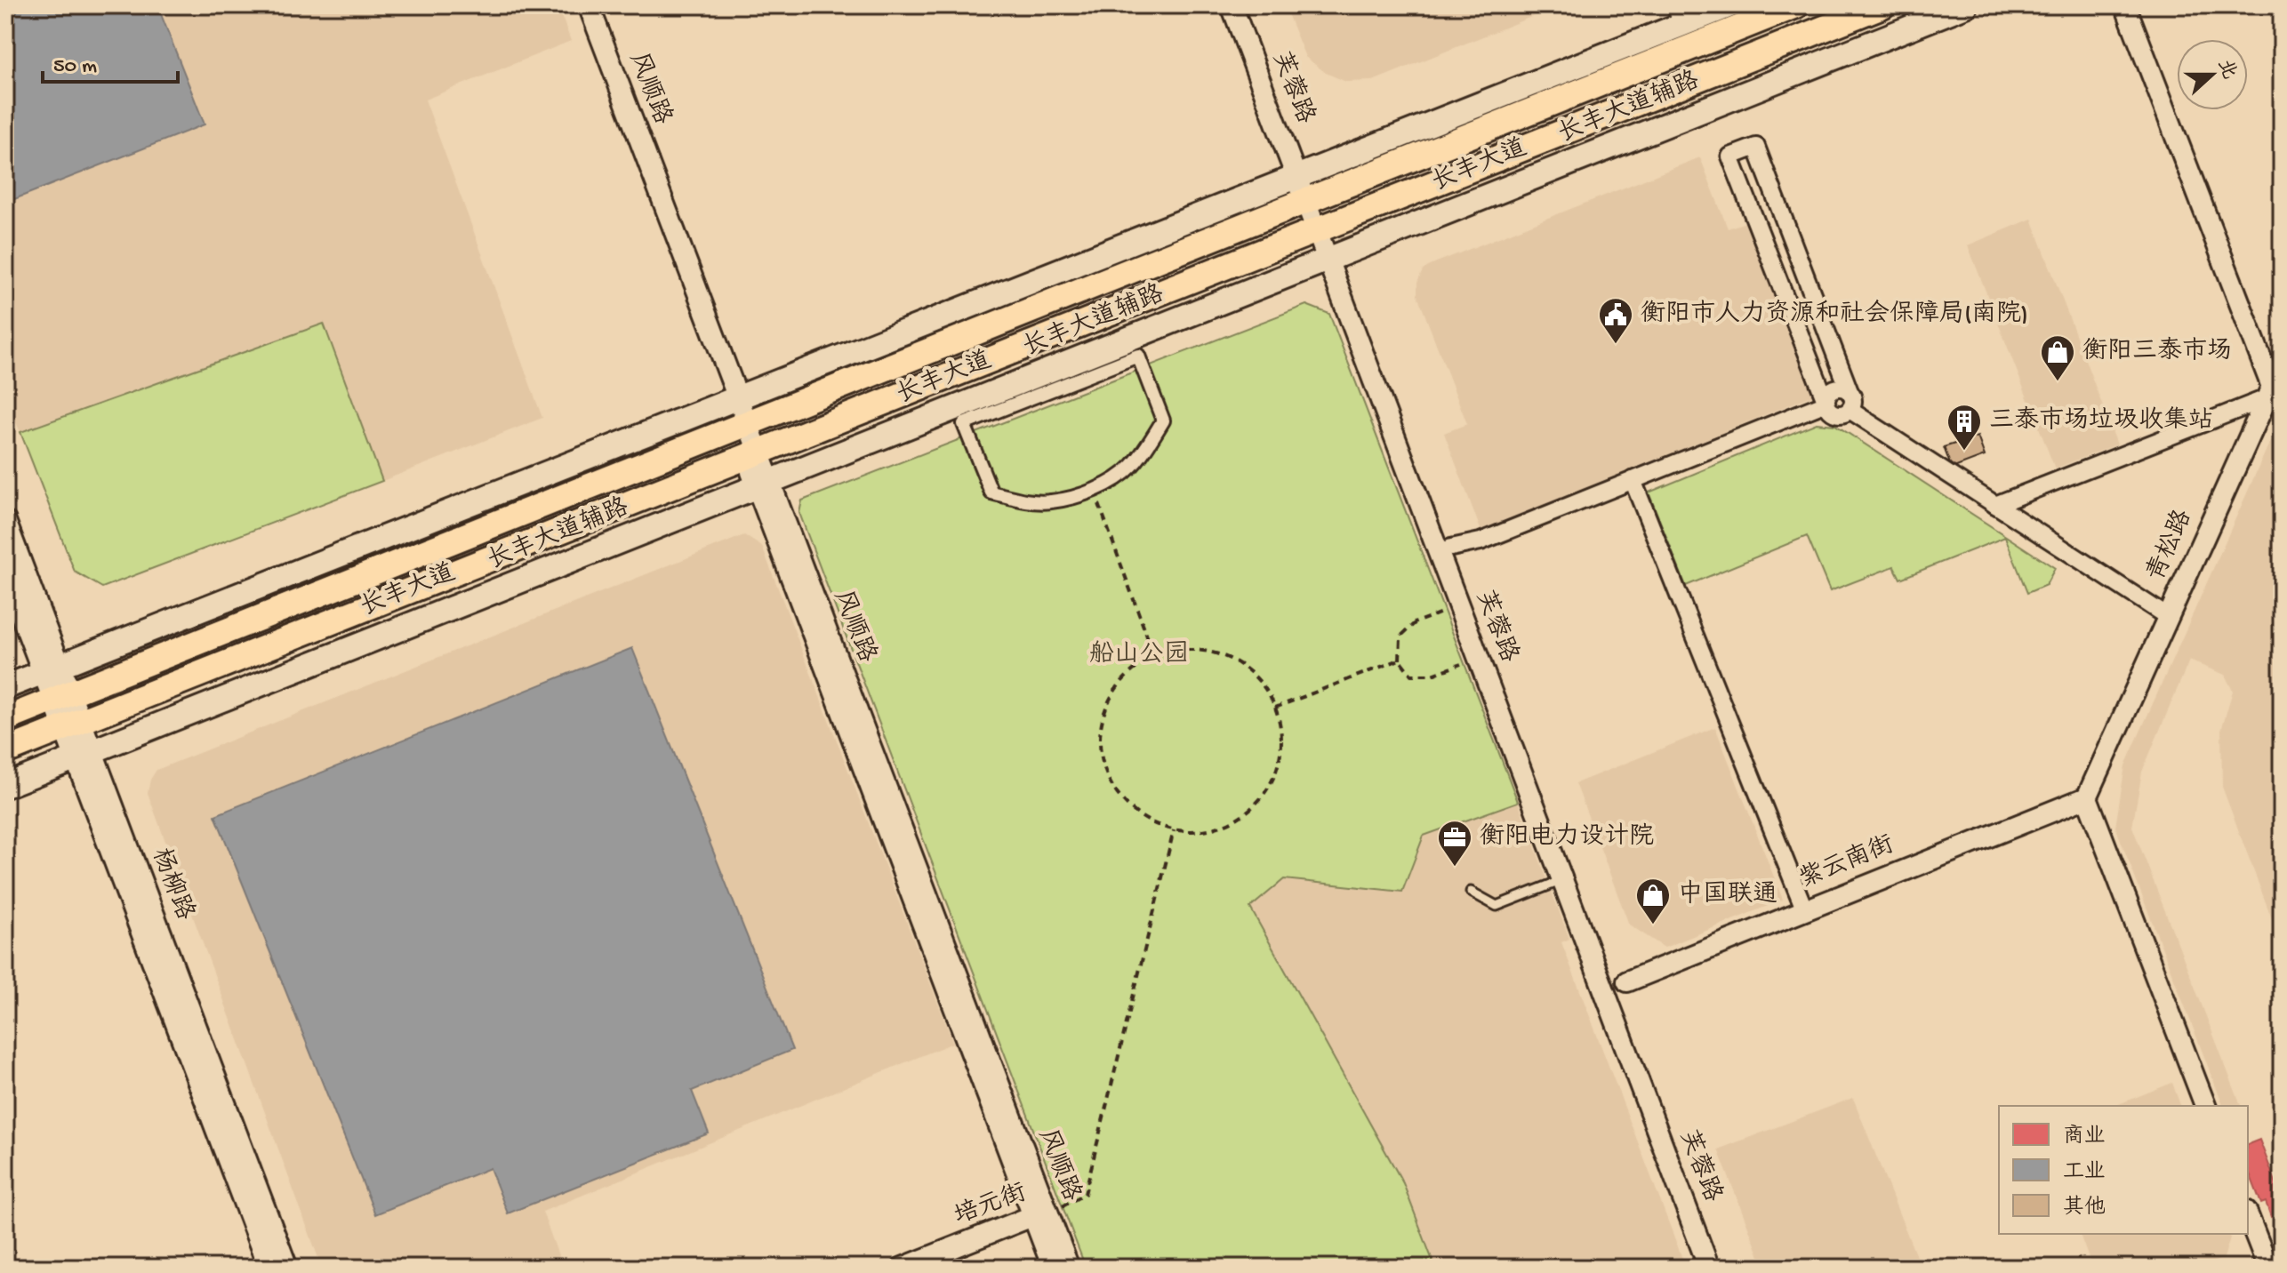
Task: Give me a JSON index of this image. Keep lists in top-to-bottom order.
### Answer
{
  "streets": {
    "main road": ["长丰大道辅路", "长丰大道"],
    "street": [
      "芙蓉路",
      "风顺路",
      "青松路",
      "紫云南街",
      "杨柳路",
      "培元街"
    ]
  },
  "crossings": [
    ["芙蓉路", "长丰大道辅路"],
    ["芙蓉路", "长丰大道"],
    ["风顺路", "长丰大道辅路"],
    ["风顺路", "长丰大道"],
    ["风顺路", "培元街"],
    ["长丰大道辅路", "杨柳路"],
    ["长丰大道", "杨柳路"],
    ["青松路", "紫云南街"]
  ],
  "parks": ["船山公园"],
  "places": {
    "public building": ["衡阳市人力资源和社会保障局(南院)"],
    "shop": ["衡阳三泰市场", "中国联通"],
    "building": ["三泰市场垃圾收集站"],
    "office": ["衡阳电力设计院"]
  },
  "legend": ["商业", "工业", "其他"],
  "scale_bar": "50 m",
  "north": "right"
}
